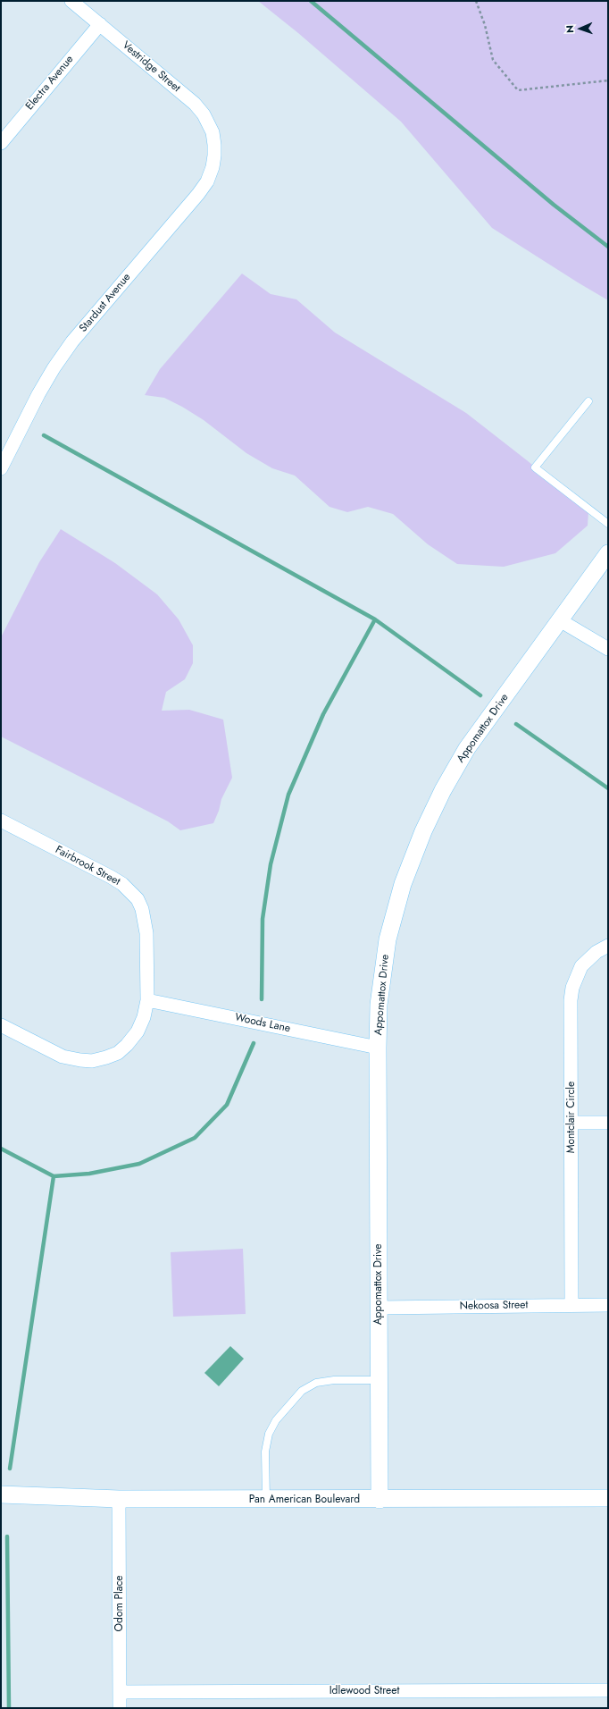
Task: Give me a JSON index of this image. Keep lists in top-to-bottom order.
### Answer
{
  "streets": {
    "street": [
      "Vestridge Street",
      "Electra Avenue",
      "Stardust Avenue",
      "Appomattox Drive",
      "Fairbrook Street",
      "Woods Lane",
      "Montclair Circle",
      "Nekoosa Street",
      "Pan American Boulevard",
      "Odom Place",
      "Idlewood Street"
    ]
  },
  "crossings": [
    ["Vestridge Street", "Electra Avenue"],
    ["Vestridge Street", "Stardust Avenue"],
    ["Appomattox Drive", "Woods Lane"],
    ["Appomattox Drive", "Nekoosa Street"],
    ["Appomattox Drive", "Pan American Boulevard"],
    ["Fairbrook Street", "Woods Lane"],
    ["Montclair Circle", "Nekoosa Street"],
    ["Pan American Boulevard", "Odom Place"],
    ["Odom Place", "Idlewood Street"]
  ],
  "north": "left"
}
